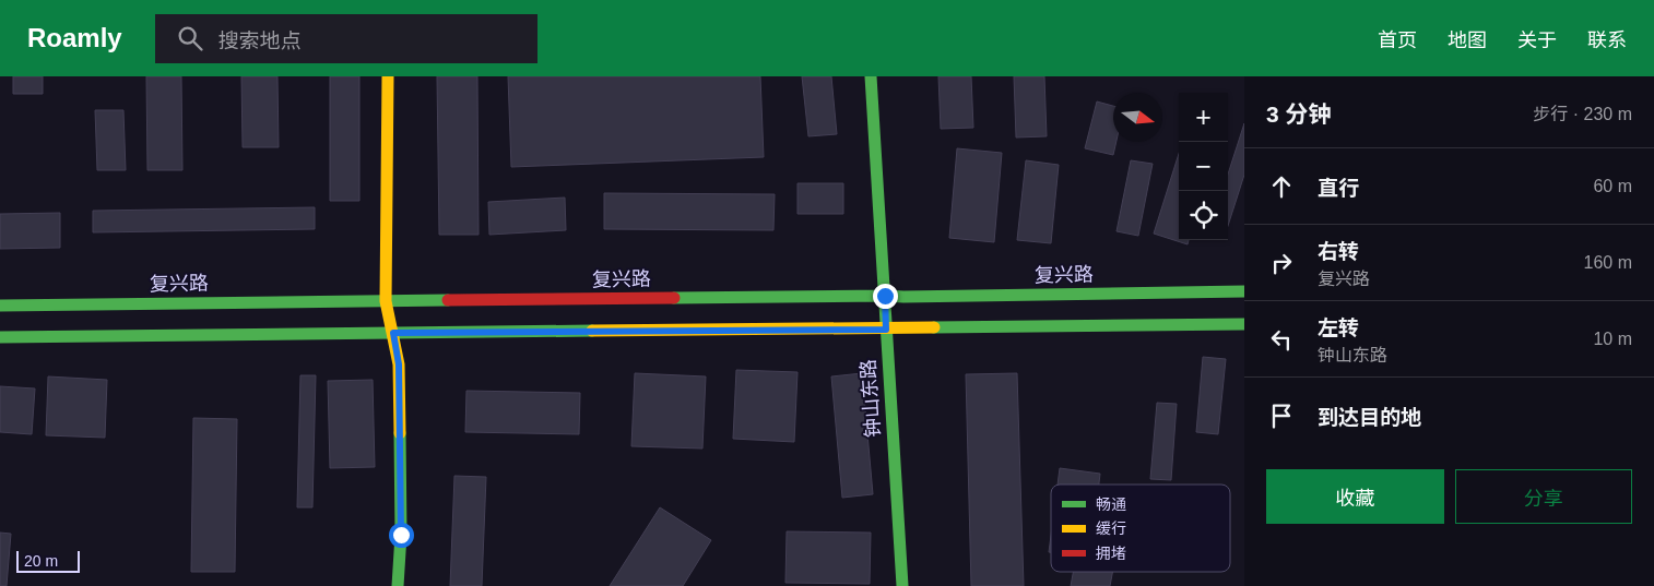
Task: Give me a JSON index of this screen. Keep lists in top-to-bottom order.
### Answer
{
  "streets": {
    "main road": ["复兴路", "钟山东路"]
  },
  "crossings": [
    ["复兴路", "钟山东路"]
  ],
  "legend": ["畅通", "缓行", "拥堵"],
  "scale_bar": "20 m",
  "north": "right",
  "page": {
    "header": "Roamly",
    "search": "搜索地点",
    "nav": [
      "首页",
      "地图",
      "关于",
      "联系"
    ],
    "heading": ["3 分钟", "步行 · 230 m"],
    "map_buttons": ["+", "−"],
    "list": [
      ["直行", "60 m"],
      ["右转", "复兴路", "160 m"],
      ["左转", "钟山东路", "10 m"],
      "到达目的地"
    ],
    "buttons": ["收藏", "分享"],
    "scale": "20 m"
  }
}
